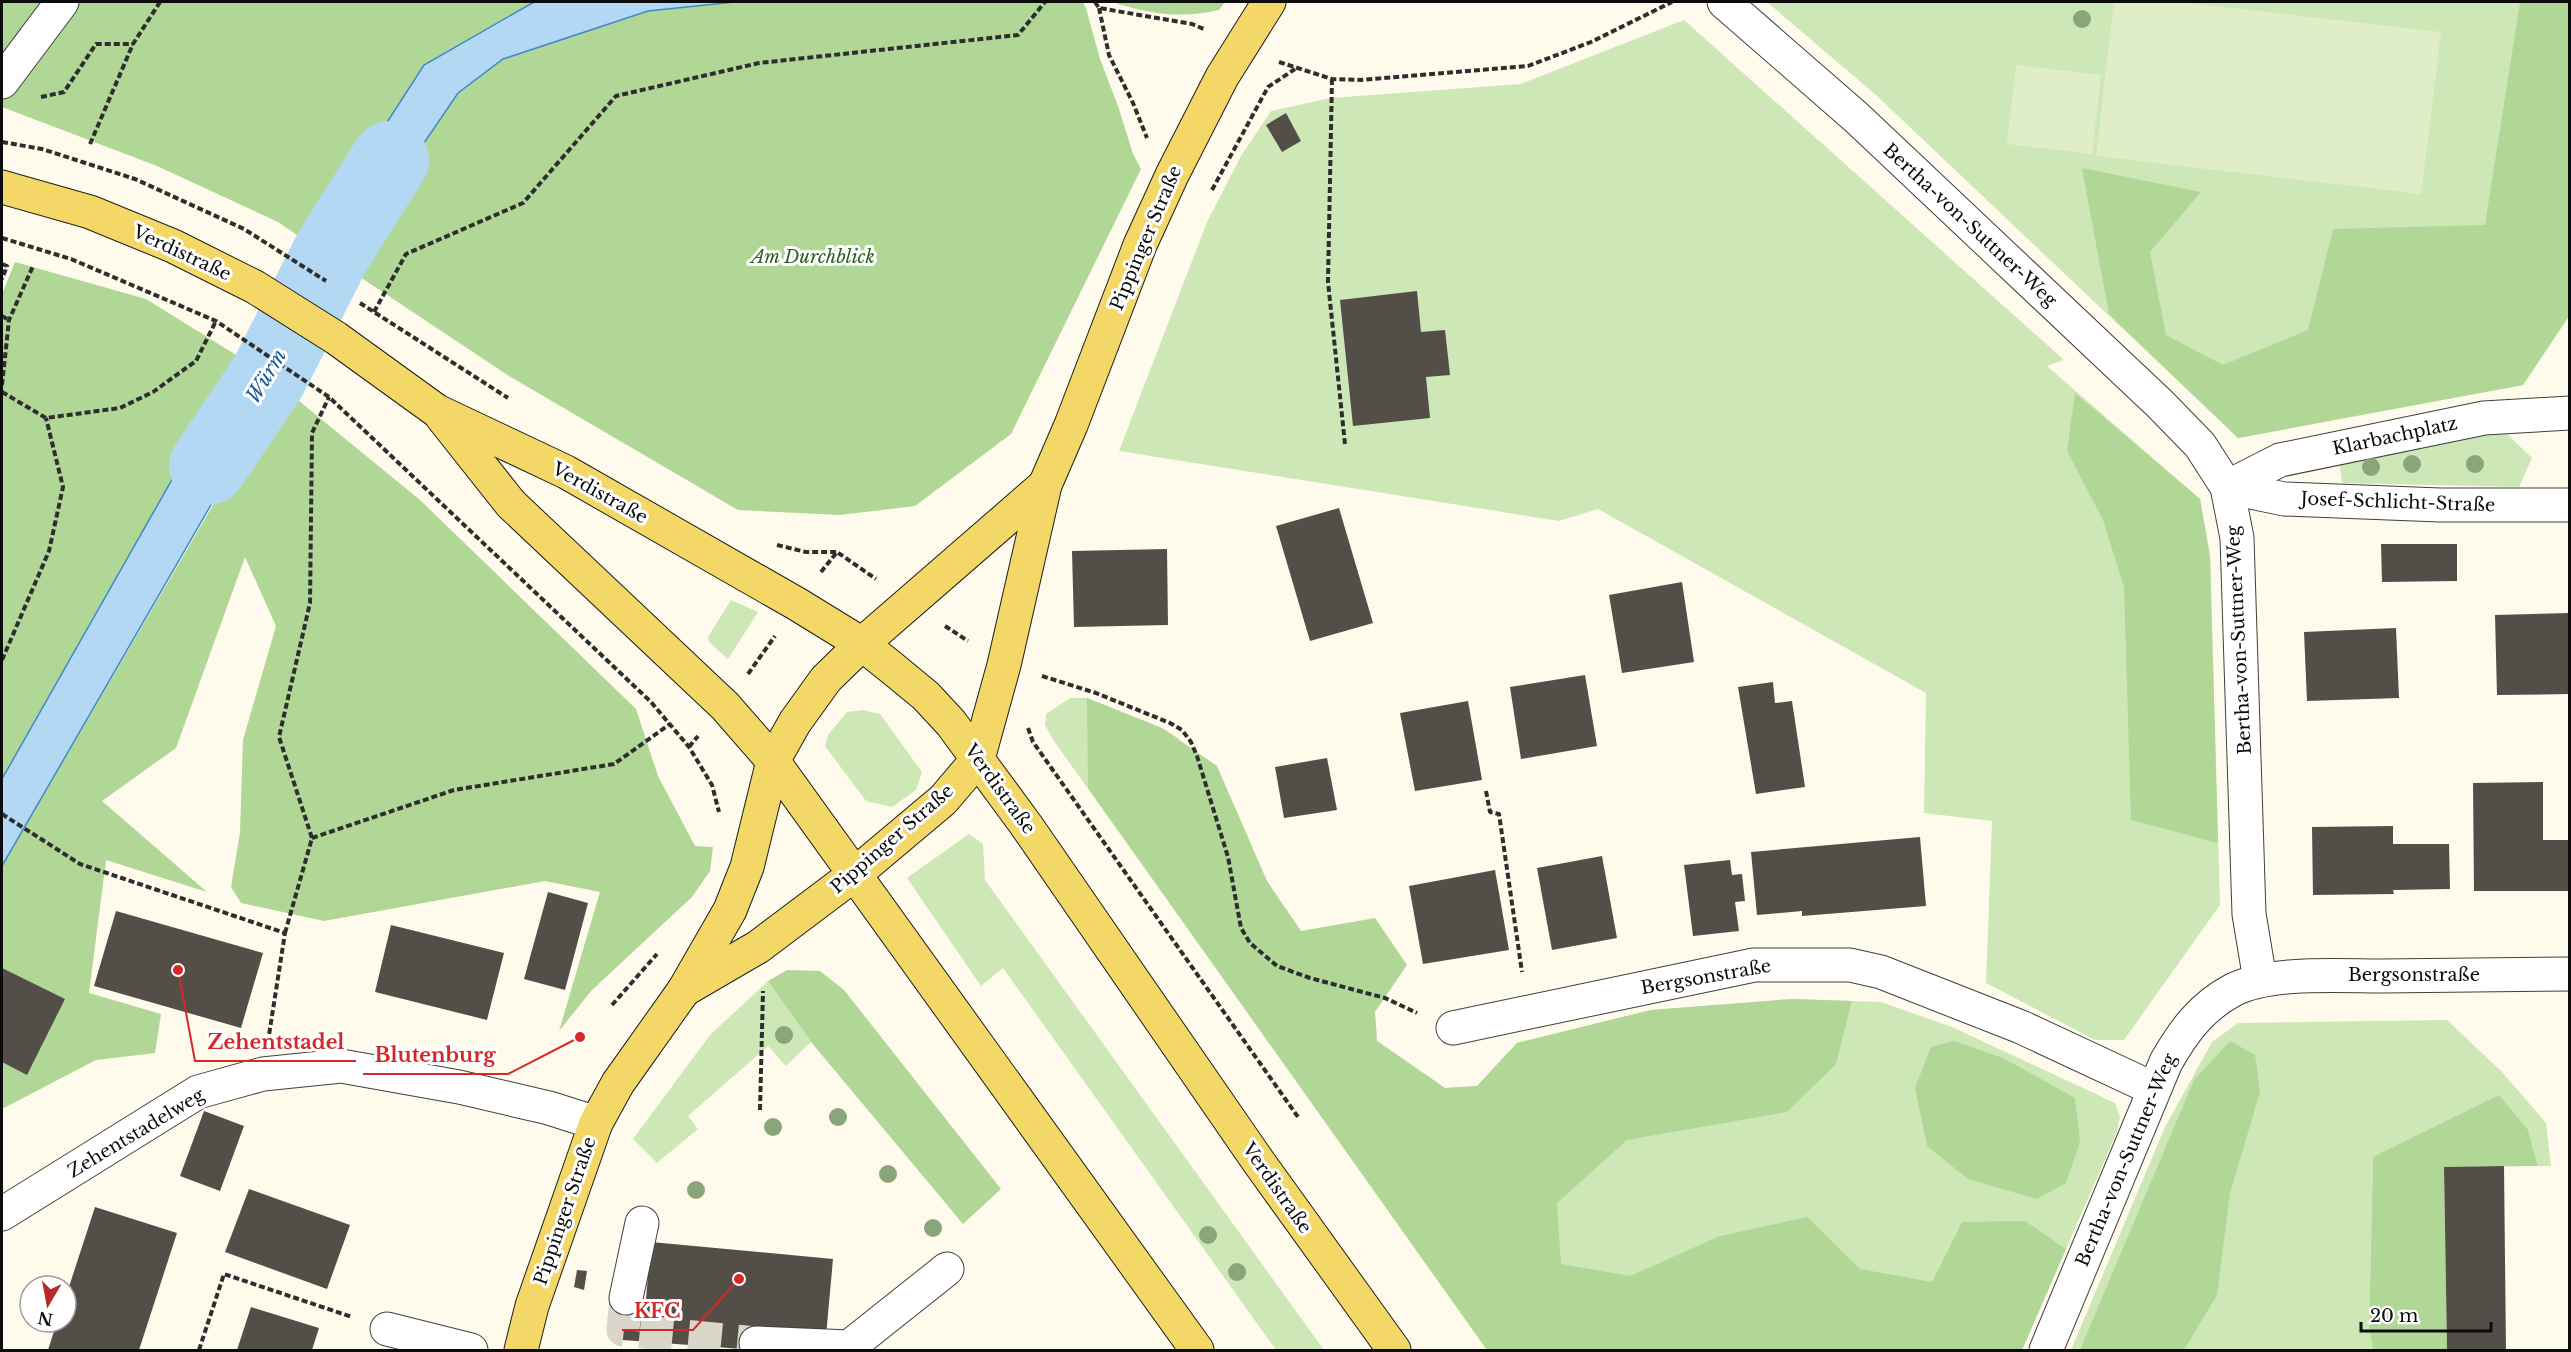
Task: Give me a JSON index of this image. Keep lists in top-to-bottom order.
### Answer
{
  "streets": {
    "main road": ["Pippinger Straße", "Verdistraße"],
    "street": [
      "Bertha-von-Suttner-Weg",
      "Klarbachplatz",
      "Josef-Schlicht-Straße",
      "Bergsonstraße",
      "Zehentstadelweg"
    ]
  },
  "crossings": [
    ["Bertha-von-Suttner-Weg", "Klarbachplatz"],
    ["Bertha-von-Suttner-Weg", "Josef-Schlicht-Straße"],
    ["Bertha-von-Suttner-Weg", "Bergsonstraße"],
    ["Pippinger Straße", "Verdistraße"],
    ["Pippinger Straße", "Zehentstadelweg"],
    ["Klarbachplatz", "Josef-Schlicht-Straße"]
  ],
  "water": ["Würm"],
  "parks": ["Am Durchblick"],
  "places": ["Zehentstadel", "Blutenburg", "KFC"],
  "scale_bar": "20 m",
  "north": "bottom"
}
